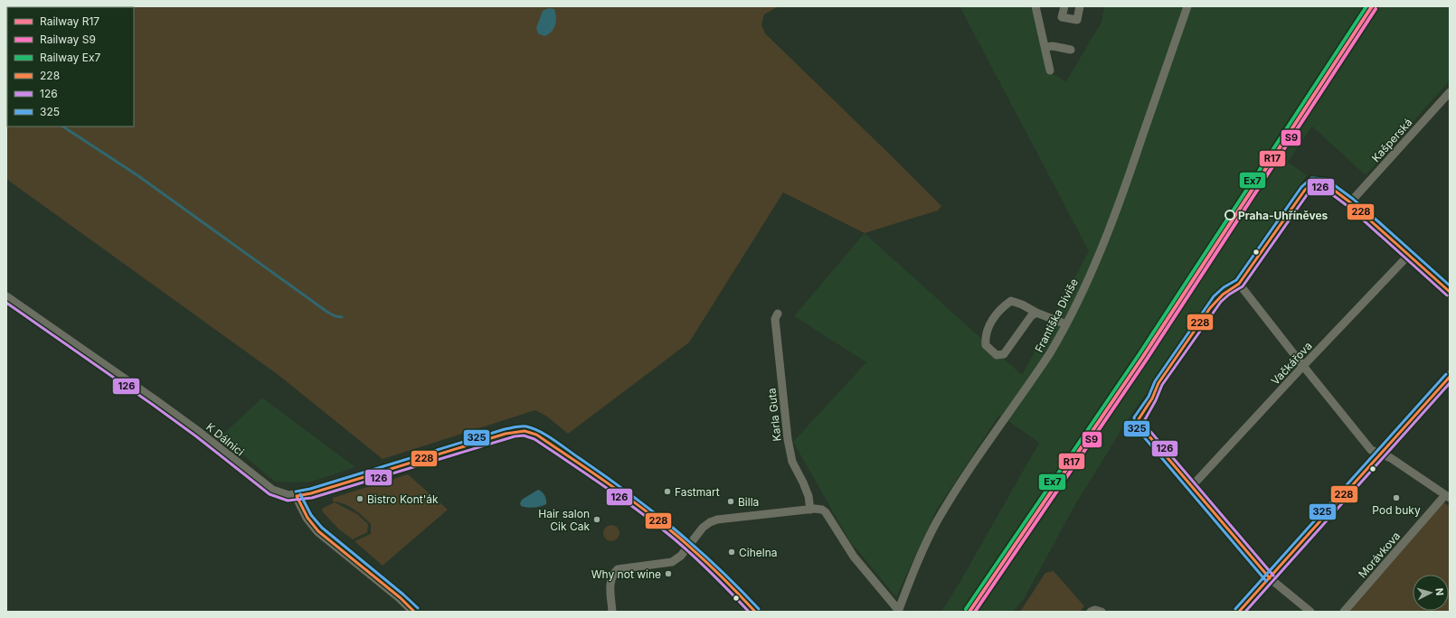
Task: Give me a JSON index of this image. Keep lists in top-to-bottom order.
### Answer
{
  "streets": {
    "street": [
      "Kašperská",
      "Františka Diviše",
      "Vačkářova",
      "Karla Guta",
      "K Dálnici",
      "Morávkova"
    ]
  },
  "places": [
    "Praha-Uhříněves",
    "Fastmart",
    "Pod buky",
    "Bistro Kont'ák",
    "Billa",
    "Hair salon Cik Cak",
    "Cihelna",
    "Why not wine"
  ],
  "lines": [
    "rail line R17",
    "rail line Ex7",
    "rail line S9",
    "transit line 325",
    "transit line 228",
    "transit line 126"
  ],
  "legend": [
    "Railway R17",
    "Railway S9",
    "Railway Ex7",
    "228",
    "126",
    "325"
  ],
  "north": "right"
}
